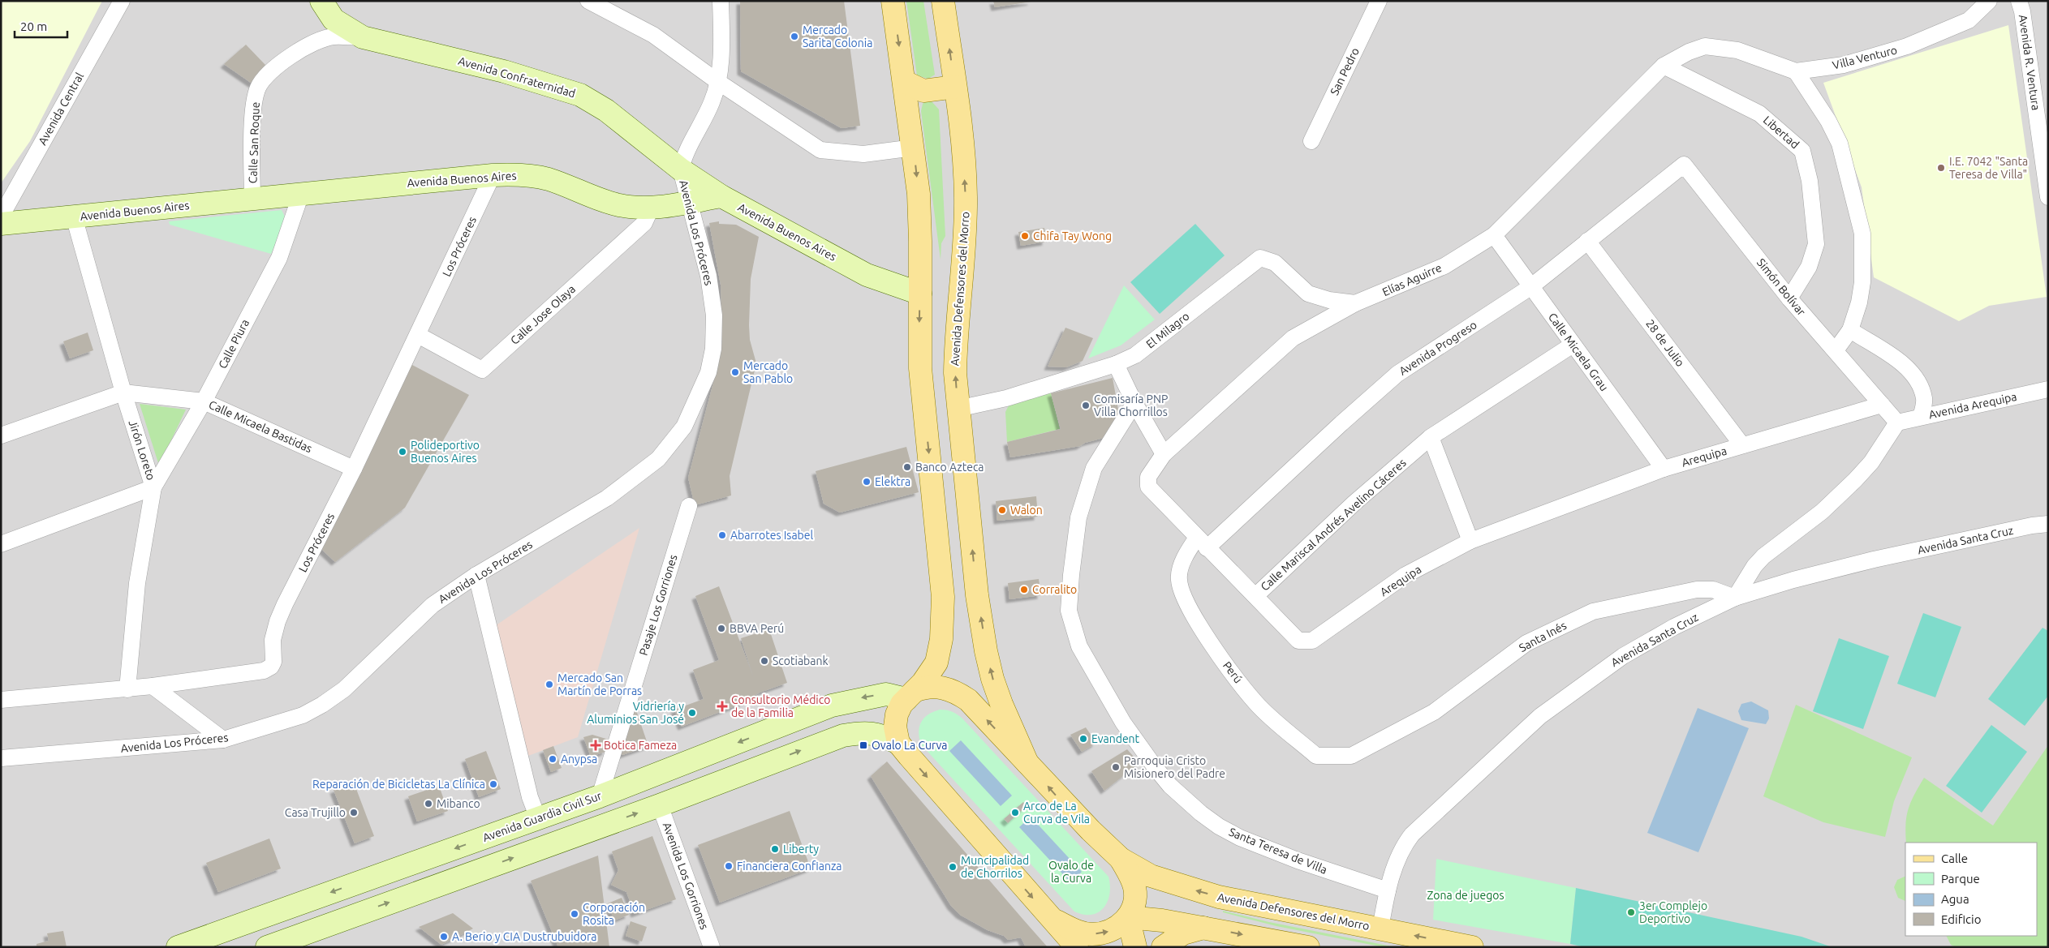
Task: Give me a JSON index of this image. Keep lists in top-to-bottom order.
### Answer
{
  "streets": {
    "main road": [
      "Avenida Confraternidad",
      "Avenida Buenos Aires",
      "Avenida Defensores del Morro",
      "Avenida Guardia Civil Sur"
    ],
    "street": [
      "Villa Venturo",
      "Avenida R. Ventura",
      "San Pedro",
      "Avenida Central",
      "Libertad",
      "Calle San Roque",
      "Avenida Los Próceres",
      "Los Próceres",
      "Elías Aguirre",
      "Simón Bolívar",
      "Calle Jose Olaya",
      "El Milagro",
      "28 de Julio",
      "Calle Piura",
      "Avenida Progreso",
      "Calle Micaela Grau",
      "Avenida Arequipa",
      "Calle Micaela Bastidas",
      "Jirón Loreto",
      "Arequipa",
      "Calle Mariscal Andrés Avelino Cáceres",
      "Avenida Santa Cruz",
      "Pasaje Los Gorriones",
      "Santa Inés",
      "Perú",
      "Santa Teresa de Villa",
      "Avenida Los Gorriones"
    ]
  },
  "crossings": [
    ["Villa Venturo", "Libertad"],
    ["Villa Venturo", "Elías Aguirre"],
    ["Avenida Confraternidad", "Calle San Roque"],
    ["Avenida Confraternidad", "Avenida Buenos Aires"],
    ["Avenida Confraternidad", "Avenida Los Próceres"],
    ["Libertad", "Elías Aguirre"],
    ["Libertad", "Simón Bolívar"],
    ["Calle San Roque", "Avenida Buenos Aires"],
    ["Avenida Buenos Aires", "Avenida Los Próceres"],
    ["Avenida Buenos Aires", "Los Próceres"],
    ["Avenida Buenos Aires", "Calle Jose Olaya"],
    ["Avenida Buenos Aires", "Calle Piura"],
    ["Avenida Buenos Aires", "Jirón Loreto"],
    ["Los Próceres", "Calle Jose Olaya"],
    ["Los Próceres", "Calle Micaela Bastidas"],
    ["Los Próceres", "Jirón Loreto"],
    ["Elías Aguirre", "El Milagro"],
    ["Elías Aguirre", "Avenida Progreso"],
    ["Elías Aguirre", "Calle Micaela Grau"],
    ["Elías Aguirre", "Perú"],
    ["Simón Bolívar", "Avenida Progreso"],
    ["Simón Bolívar", "Arequipa"],
    ["Avenida Defensores del Morro", "El Milagro"],
    ["Avenida Defensores del Morro", "Avenida Santa Cruz"],
    ["Avenida Defensores del Morro", "Avenida Guardia Civil Sur"],
    ["28 de Julio", "Avenida Progreso"],
    ["28 de Julio", "Arequipa"],
    ["Calle Piura", "Calle Micaela Bastidas"],
    ["Calle Piura", "Jirón Loreto"],
    ["Avenida Progreso", "Calle Micaela Grau"],
    ["Avenida Progreso", "Perú"],
    ["Calle Micaela Grau", "Arequipa"],
    ["Calle Micaela Grau", "Calle Mariscal Andrés Avelino Cáceres"],
    ["Calle Micaela Bastidas", "Jirón Loreto"],
    ["Arequipa", "Calle Mariscal Andrés Avelino Cáceres"],
    ["Avenida Santa Cruz", "Santa Inés"],
    ["Avenida Santa Cruz", "Santa Teresa de Villa"],
    ["Pasaje Los Gorriones", "Avenida Guardia Civil Sur"],
    ["Santa Inés", "Perú"]
  ],
  "one_way": ["Avenida Defensores del Morro"],
  "parks": ["Ovalo de la Curva", "Zona de juegos"],
  "places": {
    "other": [
      "Mercado Sarita Colonia",
      "I.E. 7042 \"Santa Teresa de Villa\"",
      "Chifa Tay Wong",
      "Mercado San Pablo",
      "Comisaría PNP Villa Chorrillos",
      "Polideportivo Buenos Aires",
      "Banco Azteca",
      "Elektra",
      "Walon",
      "Abarrotes Isabel",
      "Corralito",
      "BBVA Perú",
      "Scotiabank",
      "Mercado San Martín de Porras",
      "Vidriería y Aluminios San José",
      "Evandent",
      "Anypsa",
      "Parroquia Cristo Misionero del Padre",
      "Reparación de Bicicletas La Clínica",
      "Mibanco",
      "Casa Trujillo",
      "Arco de La Curva de Vila",
      "Liberty",
      "Financiera Confianza",
      "Muncipalidad de Chorrilos",
      "3er Complejo Deportivo",
      "Corporación Rosita",
      "A. Berio y CIA Dustrubuidora"
    ],
    "health": ["Consultorio Médico de la Familia", "Botica Fameza"],
    "transit": ["Ovalo La Curva"]
  },
  "legend": [
    "Calle",
    "Parque",
    "Agua",
    "Edificio"
  ],
  "scale_bar": "20 m"
}
